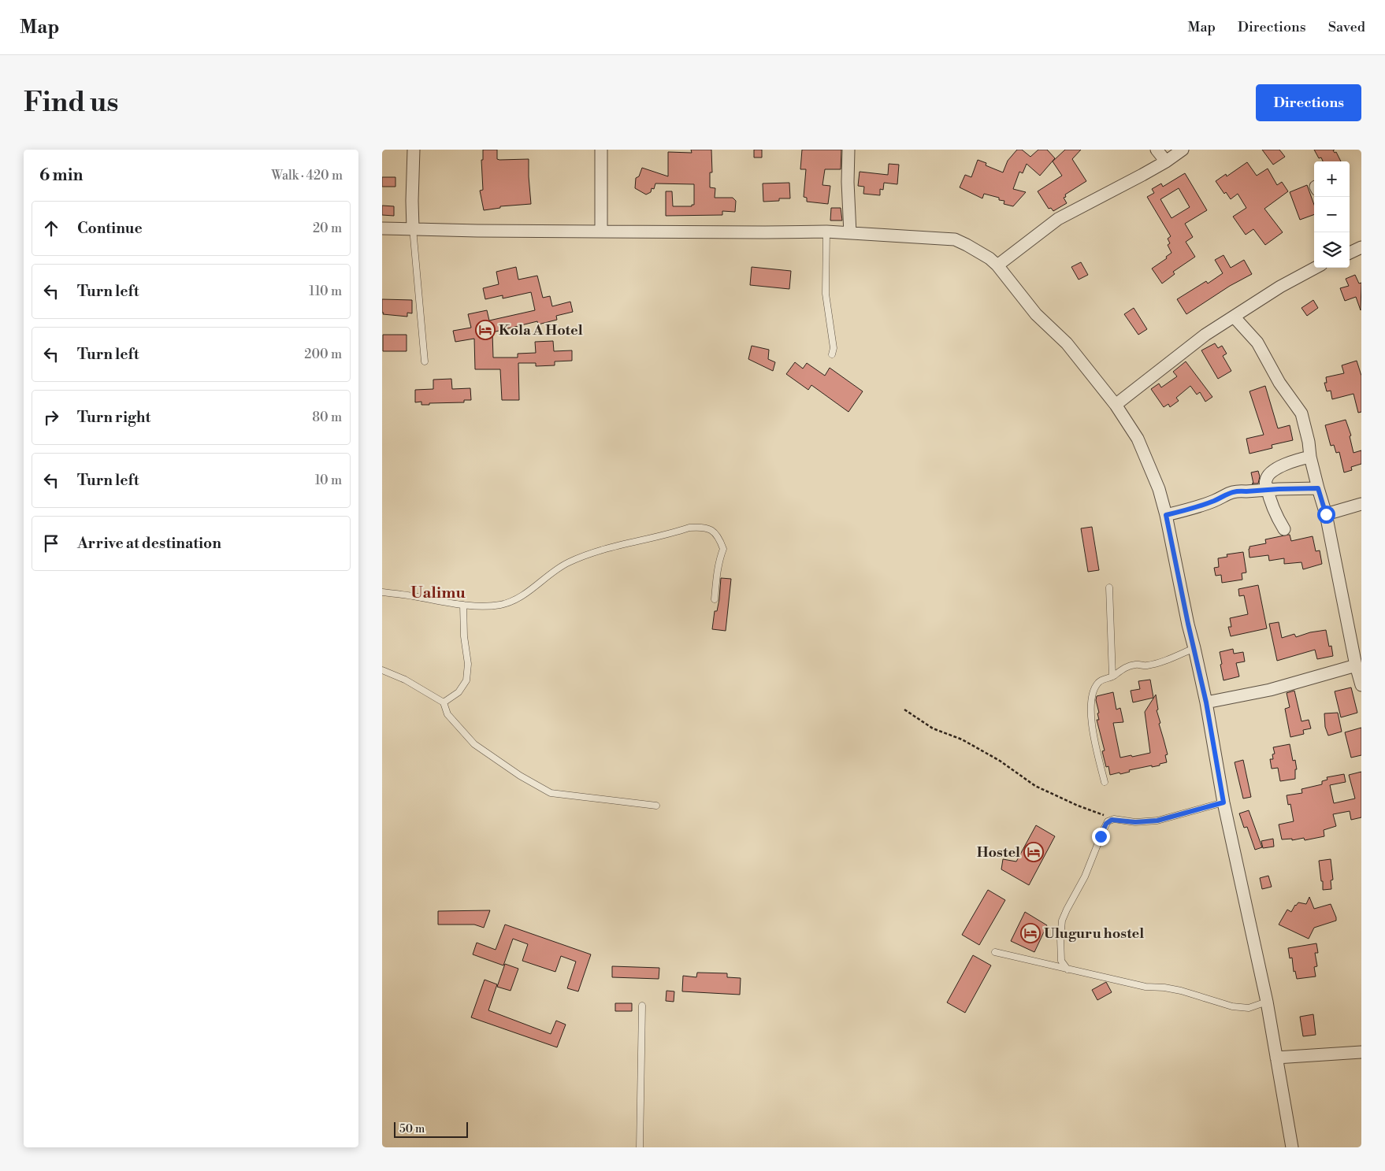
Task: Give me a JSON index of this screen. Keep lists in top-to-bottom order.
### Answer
{
  "districts": ["Ualimu"],
  "places": {
    "hotel": ["Kola A Hotel", "Hostel", "Uluguru hostel"]
  },
  "scale_bar": "50 m",
  "page": {
    "header": "Map",
    "nav": ["Map", "Directions", "Saved"],
    "buttons": "Directions",
    "title": "Find us",
    "heading": ["6 min", "Walk · 420 m"],
    "map_buttons": ["+", "−"],
    "list": [
      ["Continue", "20 m"],
      ["Turn left", "110 m"],
      ["Turn left", "200 m"],
      ["Turn right", "80 m"],
      ["Turn left", "10 m"],
      "Arrive at destination"
    ],
    "scale": "50 m"
  }
}
